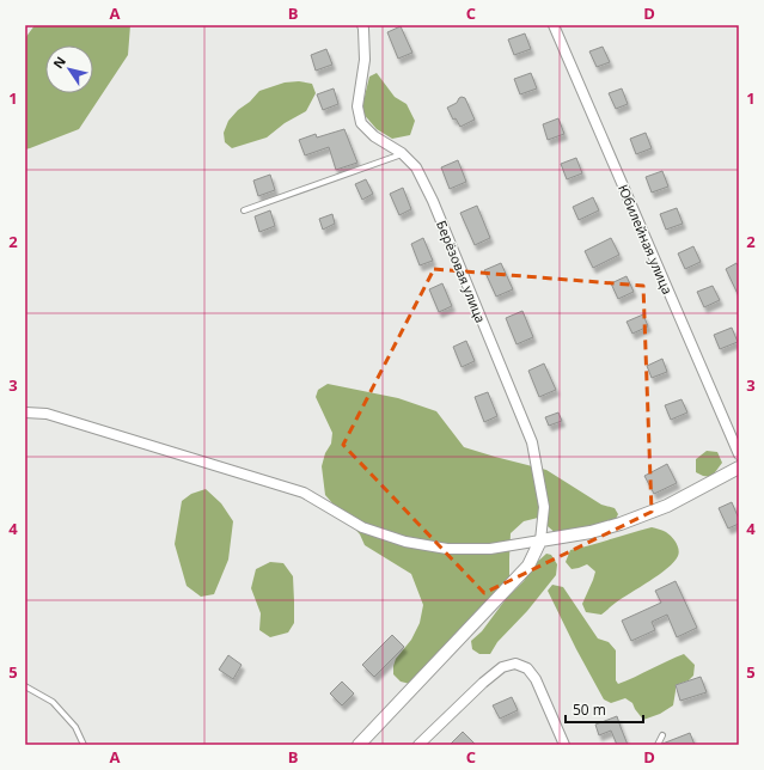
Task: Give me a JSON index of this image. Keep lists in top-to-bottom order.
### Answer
{
  "streets": {
    "street": ["Юбилейная улица", "Берёзовая улица"]
  },
  "scale_bar": "50 m",
  "north": "top left",
  "grid": {
    "columns": [
      "A",
      "B",
      "C",
      "D"
    ],
    "rows": [
      "1",
      "2",
      "3",
      "4",
      "5"
    ]
  }
}
